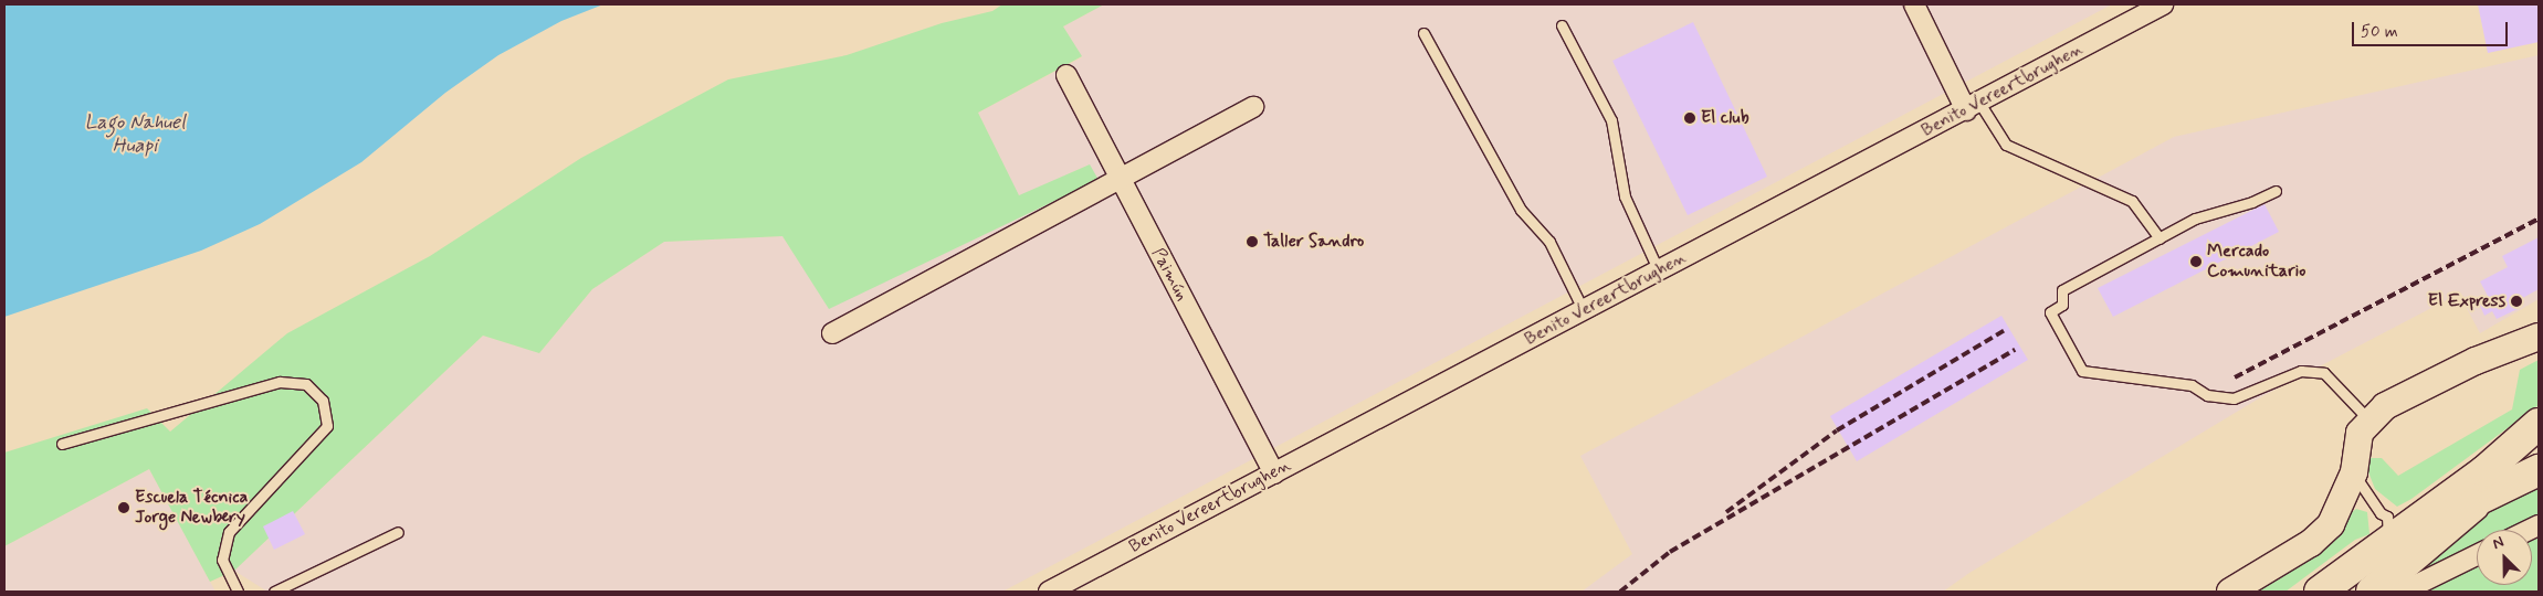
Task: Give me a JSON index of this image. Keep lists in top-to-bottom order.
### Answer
{
  "streets": {
    "street": ["Benito Vereertbrughen", "Paimún"]
  },
  "crossings": [
    ["Benito Vereertbrughen", "Paimún"]
  ],
  "water": ["Lago Nahuel Huapi"],
  "places": [
    "El club",
    "Taller Sandro",
    "Mercado Comunitario",
    "El Express",
    "Escuela Técnica Jorge Newbery"
  ],
  "scale_bar": "50 m",
  "north": "top left"
}
